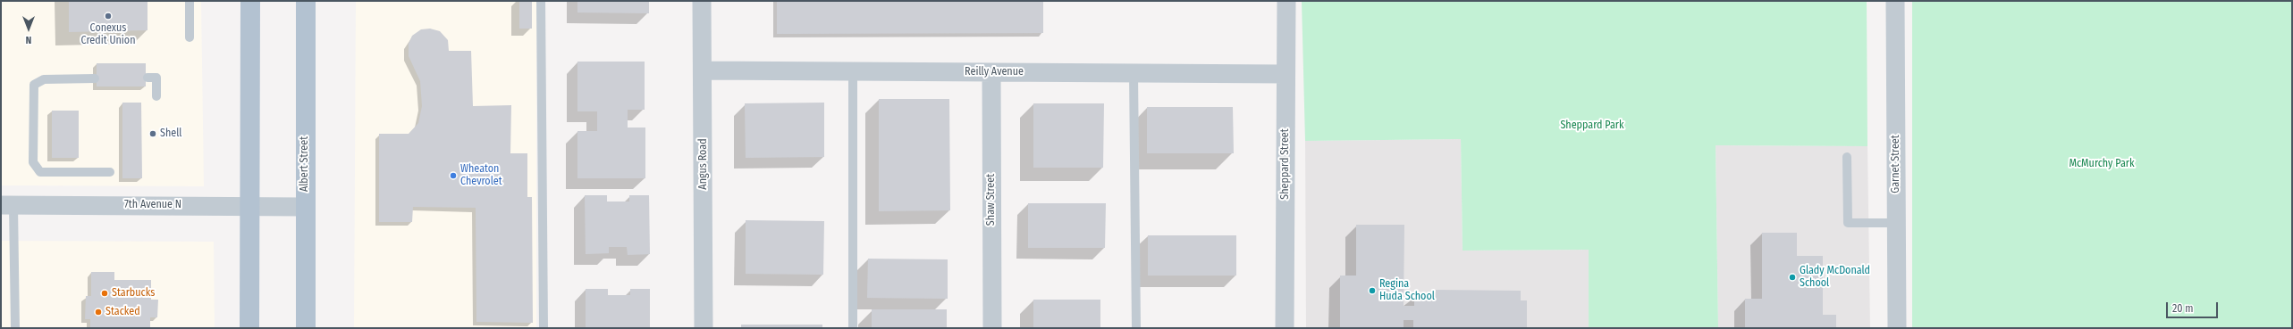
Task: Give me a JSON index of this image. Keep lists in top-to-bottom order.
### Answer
{
  "streets": {
    "main road": ["Albert Street"],
    "street": [
      "Reilly Avenue",
      "Angus Road",
      "Sheppard Street",
      "Garnet Street",
      "Shaw Street",
      "7th Avenue N"
    ]
  },
  "crossings": [
    ["Reilly Avenue", "Angus Road"],
    ["Reilly Avenue", "Sheppard Street"],
    ["Reilly Avenue", "Shaw Street"],
    ["Albert Street", "7th Avenue N"]
  ],
  "parks": ["Sheppard Park", "McMurchy Park"],
  "places": [
    "Conexus Credit Union",
    "Shell",
    "Wheaton Chevrolet",
    "Glady McDonald School",
    "Regina Huda School",
    "Starbucks",
    "Stacked"
  ],
  "scale_bar": "20 m",
  "north": "bottom"
}
